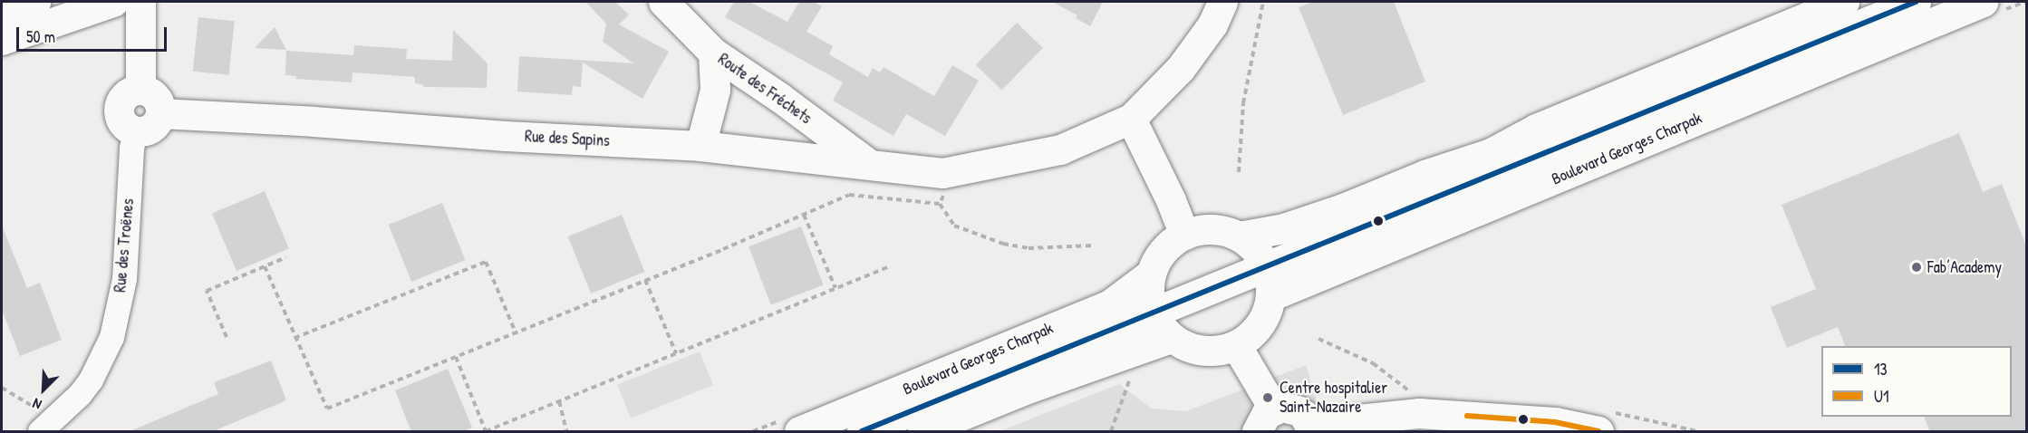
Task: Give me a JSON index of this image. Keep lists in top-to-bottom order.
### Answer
{
  "streets": {
    "street": [
      "Route des Fréchets",
      "Rue des Sapins",
      "Boulevard Georges Charpak",
      "Rue des Troënes"
    ]
  },
  "crossings": [
    ["Route des Fréchets", "Rue des Sapins"],
    ["Rue des Sapins", "Rue des Troënes"]
  ],
  "places": ["Fab’Academy", "Centre hospitalier Saint-Nazaire"],
  "lines": ["transit line 13", "transit line U1"],
  "legend": ["13", "U1"],
  "scale_bar": "50 m",
  "north": "bottom left"
}
